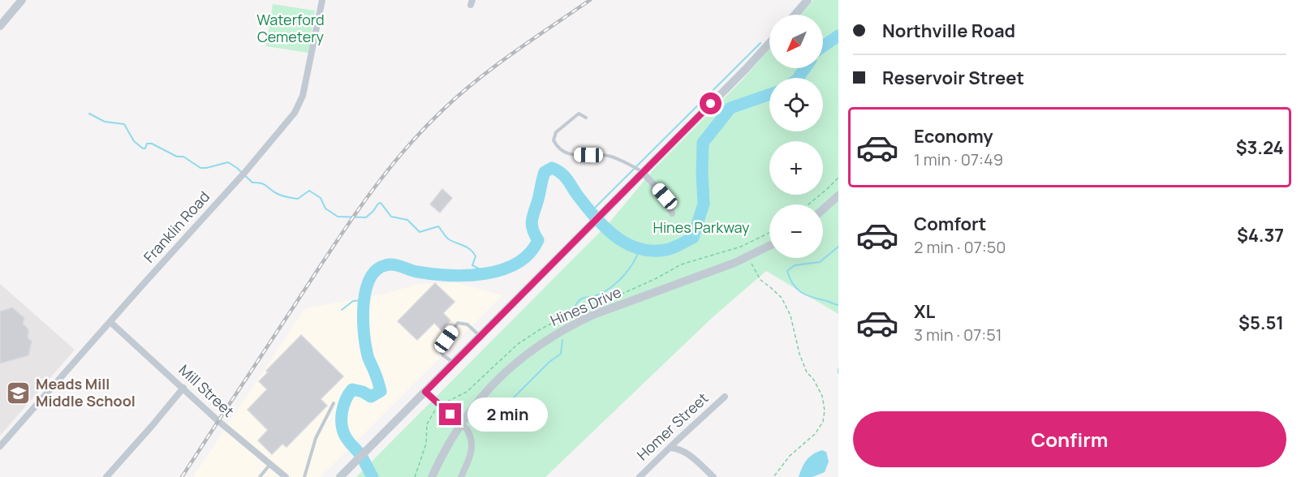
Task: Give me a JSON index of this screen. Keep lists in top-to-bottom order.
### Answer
{
  "streets": {
    "street": [
      "Franklin Road",
      "Hines Drive",
      "Mill Street",
      "Homer Street"
    ]
  },
  "crossings": [
    ["Franklin Road", "Mill Street"]
  ],
  "parks": ["Waterford Cemetery", "Hines Parkway"],
  "places": {
    "school or university": ["Meads Mill Middle School"]
  },
  "north": "bottom left",
  "page": {
    "banner": ["Northville Road", "Reservoir Street"],
    "map_buttons": ["+", "−"],
    "list": [
      {
        "name": "Economy",
        "note": "1 min · 07:49",
        "value": "$3.24"
      },
      {
        "name": "Comfort",
        "note": "2 min · 07:50",
        "value": "$4.37"
      },
      {
        "name": "XL",
        "note": "3 min · 07:51",
        "value": "$5.51"
      }
    ],
    "bubble": "2 min",
    "buttons": "Confirm"
  }
}
